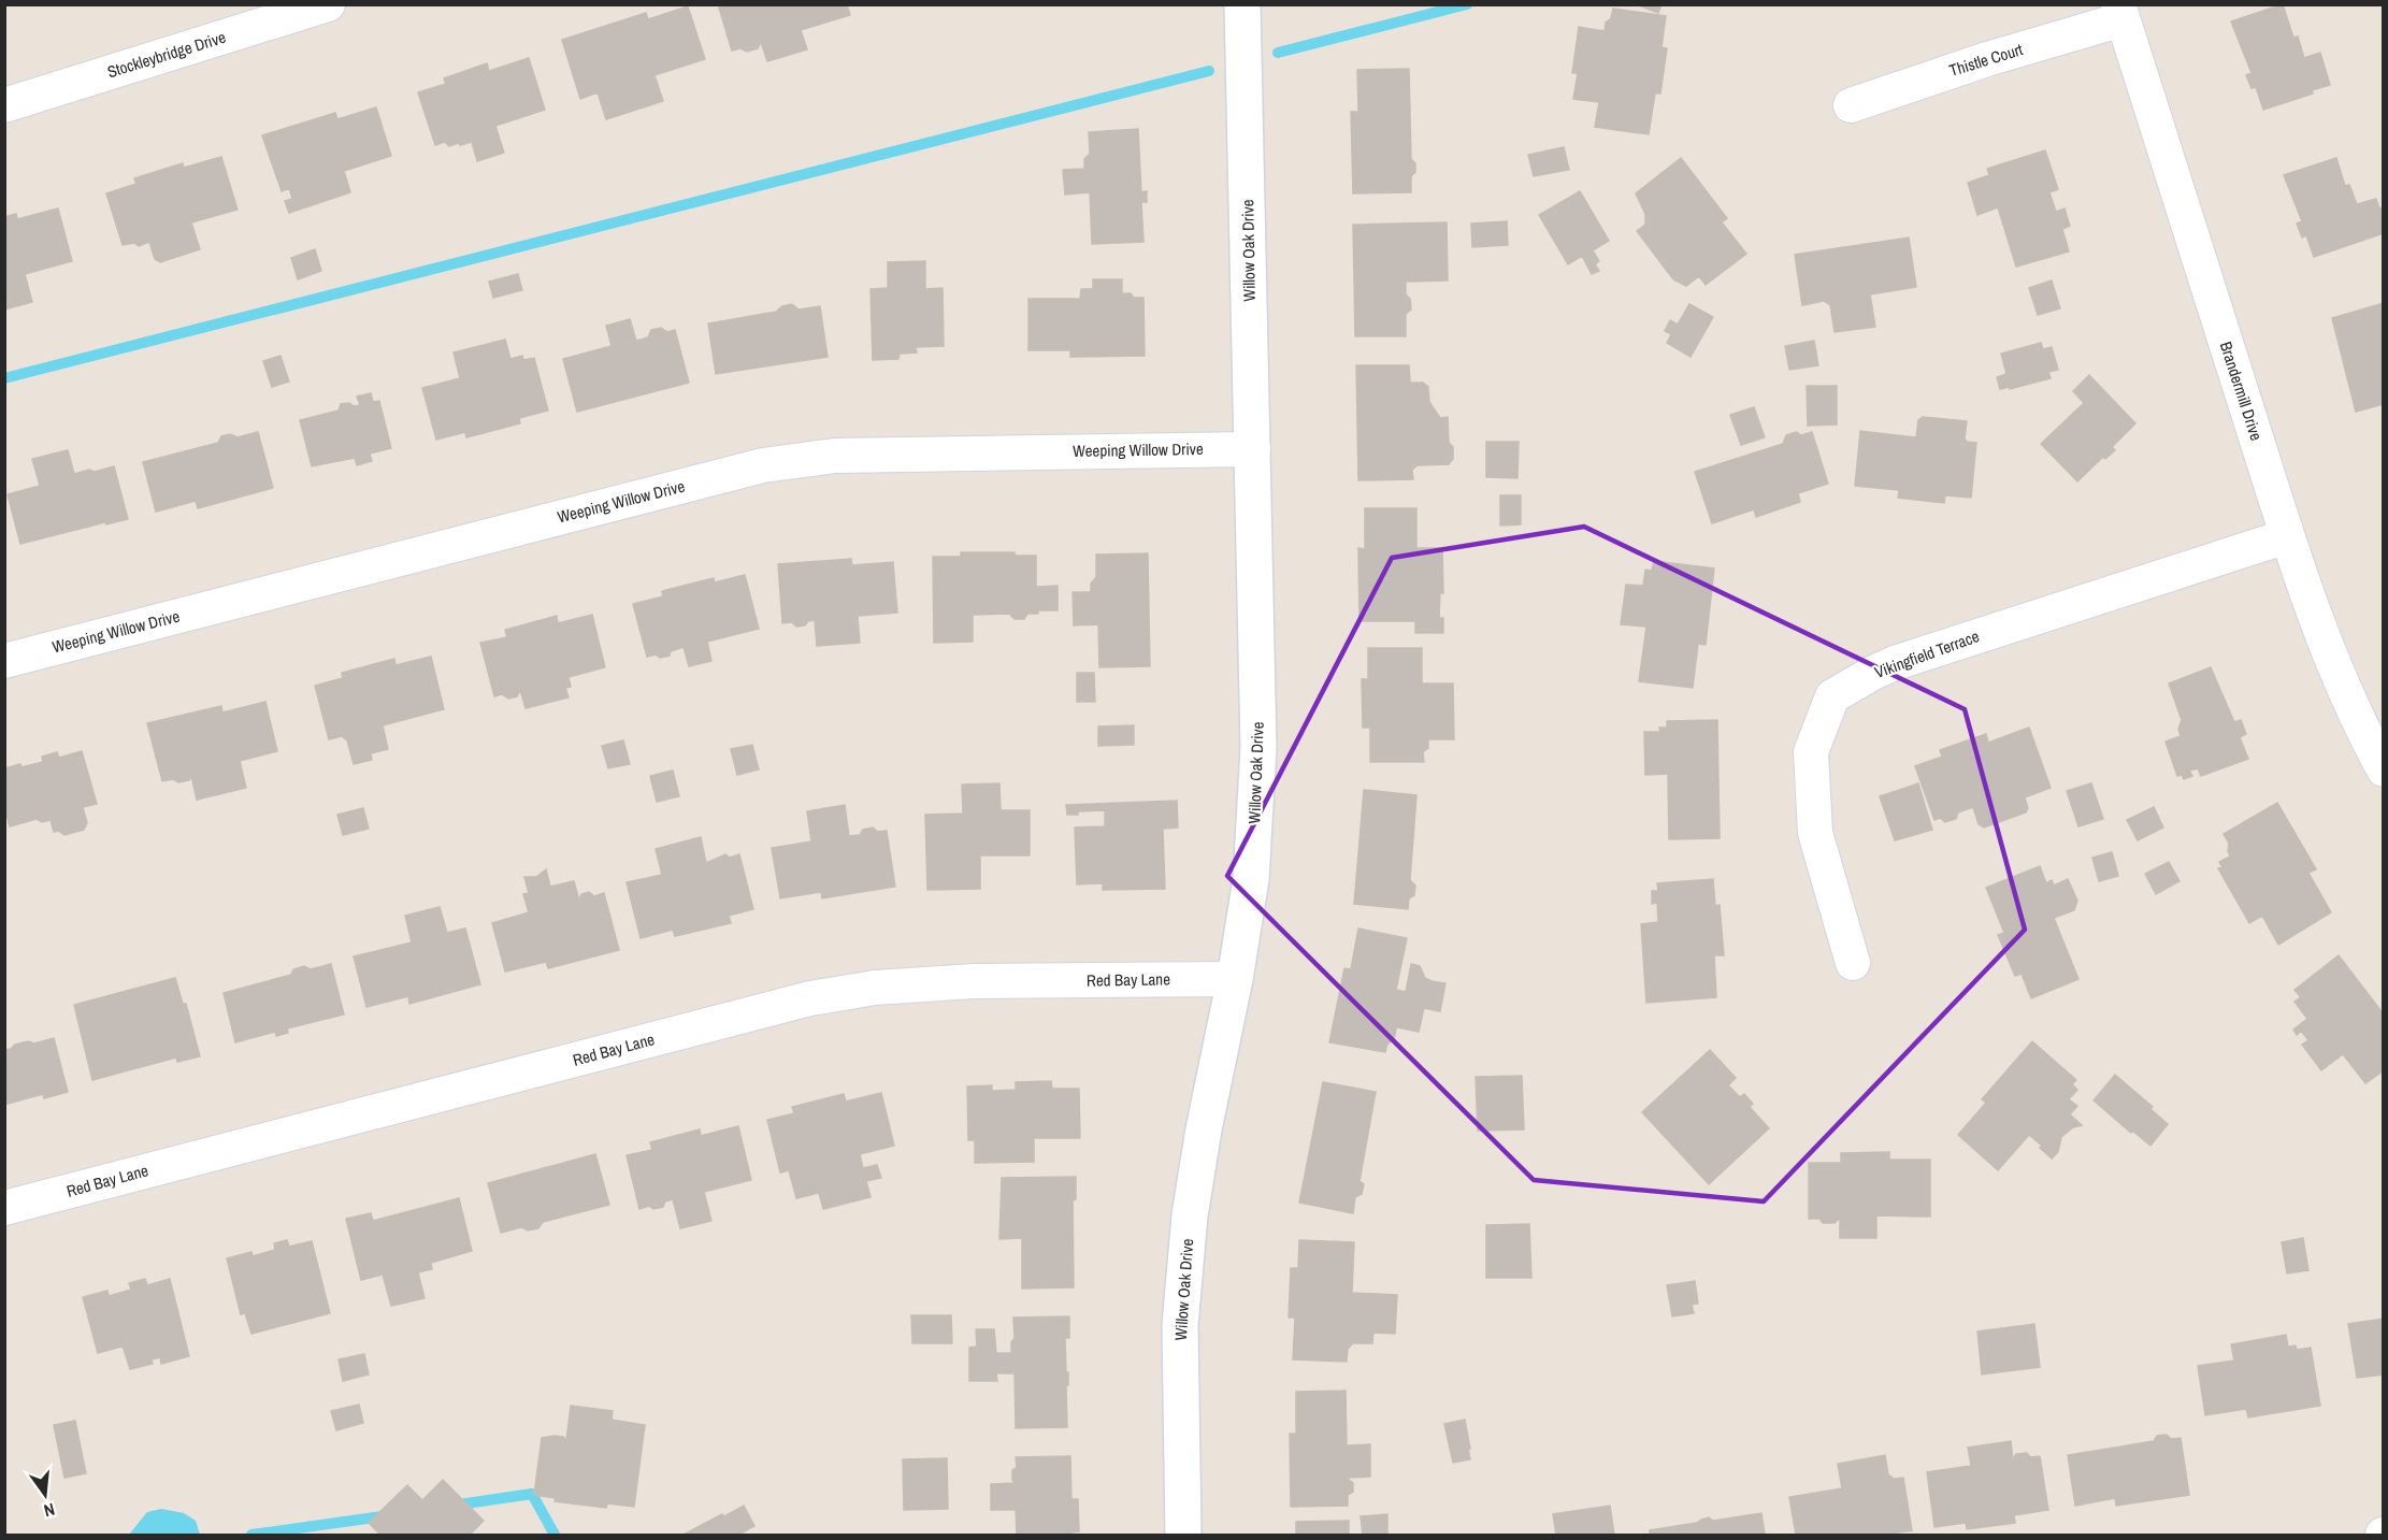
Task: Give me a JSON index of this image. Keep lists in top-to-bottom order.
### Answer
{
  "streets": {
    "street": [
      "Stockleybridge Drive",
      "Thistle Court",
      "Willow Oak Drive",
      "Brandermill Drive",
      "Weeping Willow Drive",
      "Vikingfield Terrace",
      "Red Bay Lane"
    ]
  },
  "crossings": [
    ["Thistle Court", "Brandermill Drive"],
    ["Willow Oak Drive", "Weeping Willow Drive"],
    ["Willow Oak Drive", "Red Bay Lane"],
    ["Brandermill Drive", "Vikingfield Terrace"]
  ],
  "north": "bottom"
}
